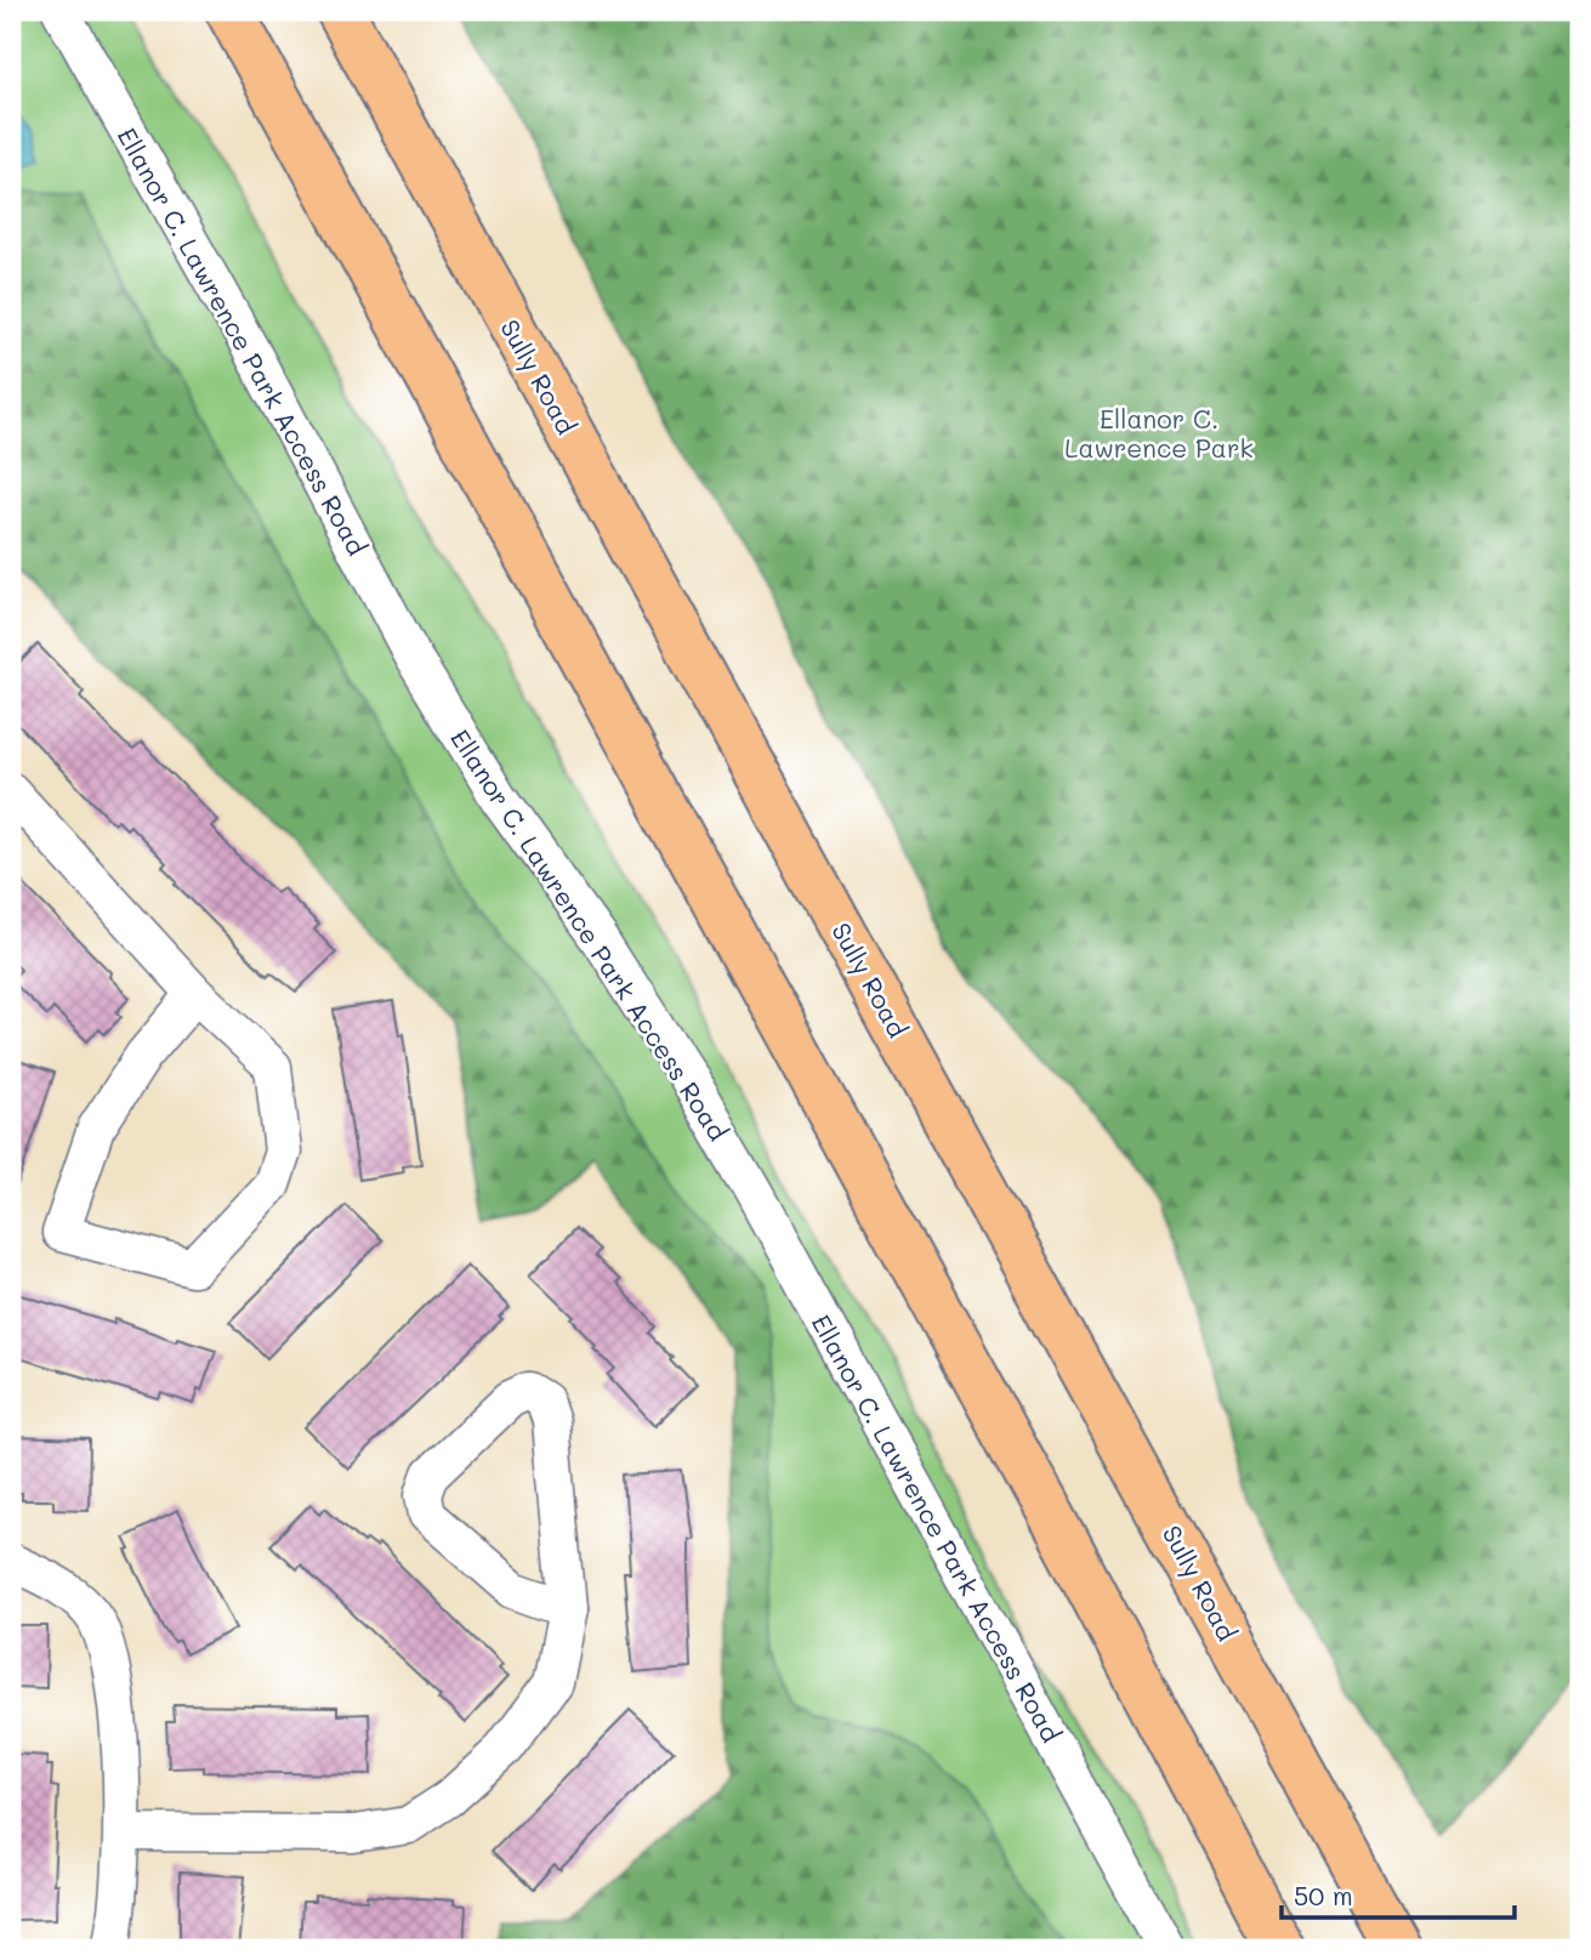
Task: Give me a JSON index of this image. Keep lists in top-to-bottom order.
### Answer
{
  "streets": {
    "highway": ["Sully Road"],
    "street": ["Ellanor C. Lawrence Park Access Road"]
  },
  "parks": ["Ellanor C. Lawrence Park"],
  "scale_bar": "50 m"
}
